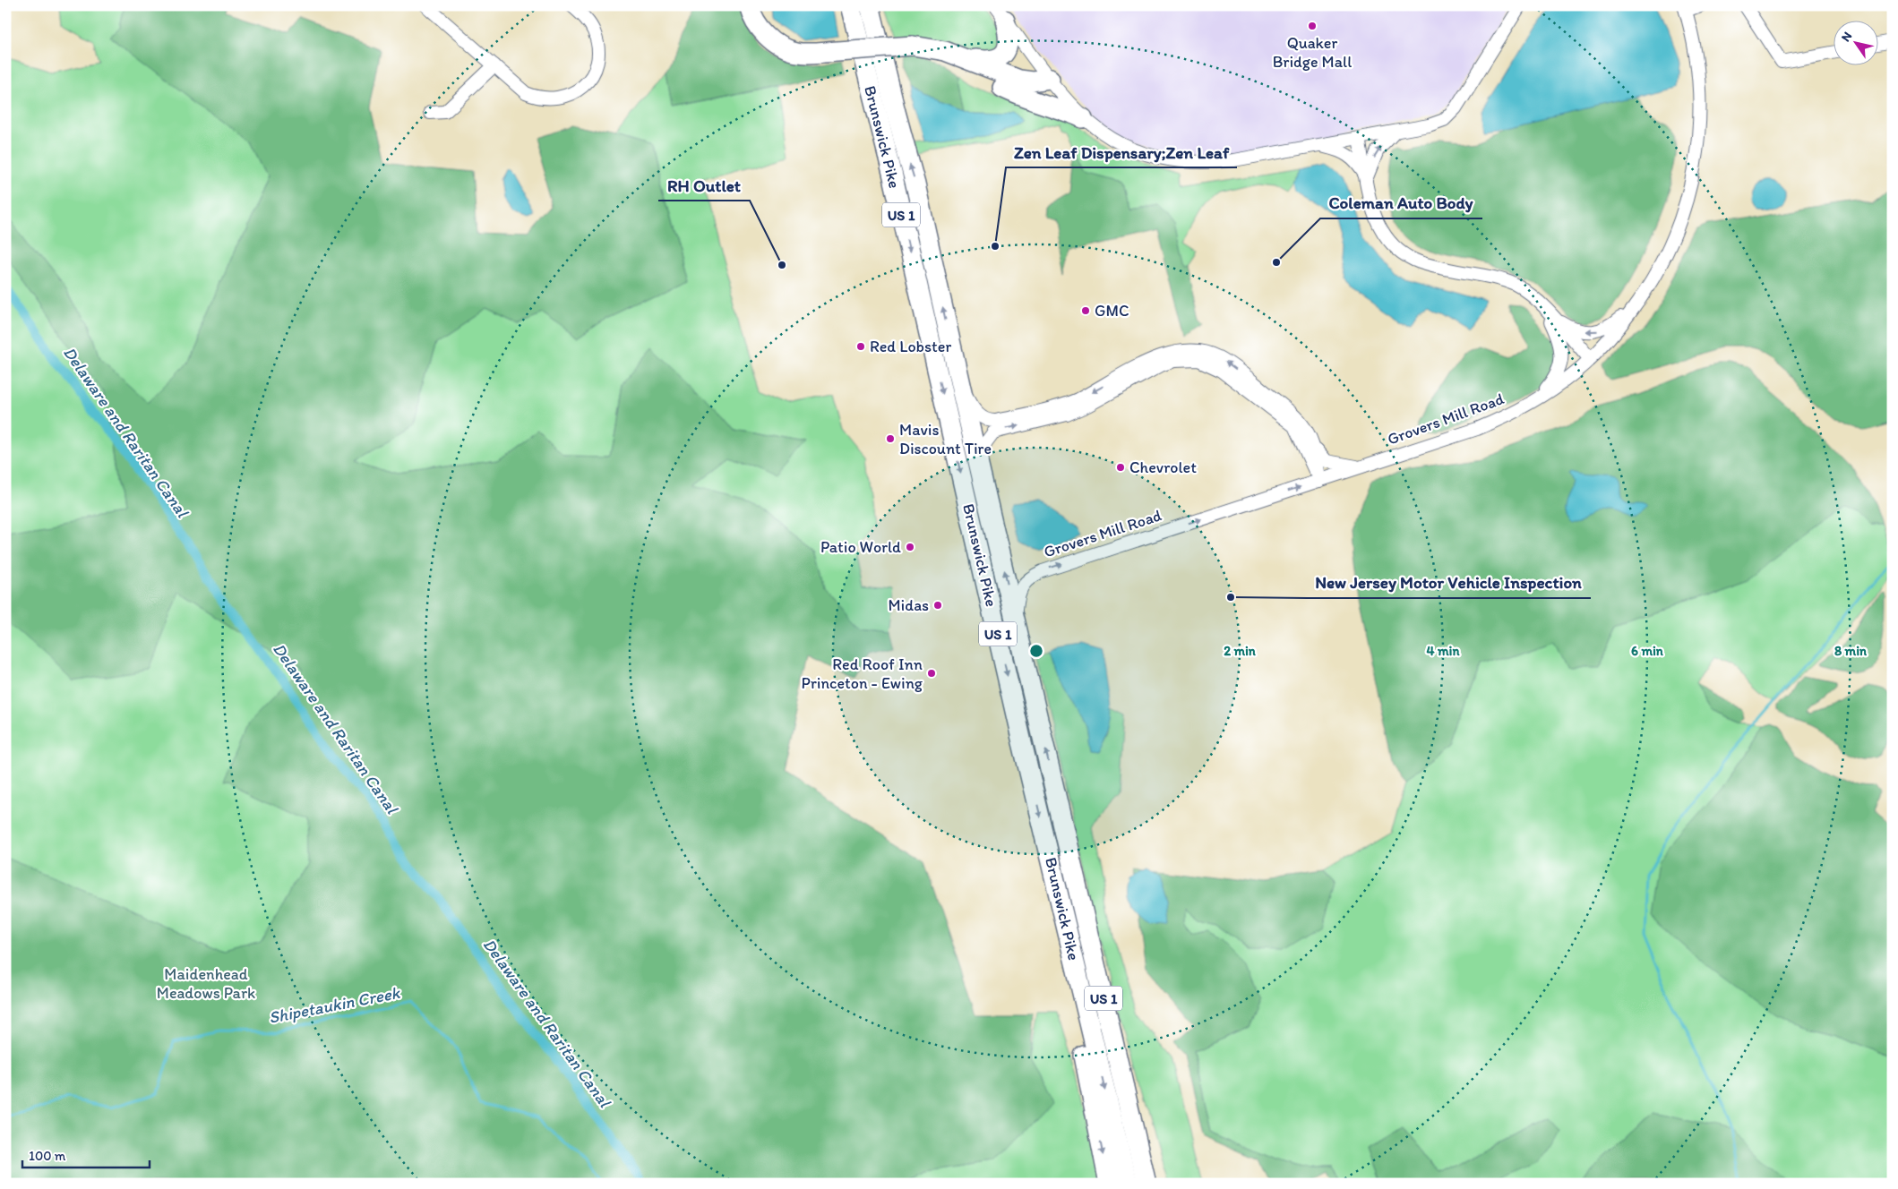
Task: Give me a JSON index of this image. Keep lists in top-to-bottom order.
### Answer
{
  "streets": {
    "highway": ["Brunswick Pike", "US 1"],
    "street": ["Grovers Mill Road"]
  },
  "crossings": [
    ["Brunswick Pike", "Grovers Mill Road"]
  ],
  "water": ["Delaware and Raritan Canal", "Shipetaukin Creek"],
  "parks": ["Maidenhead Meadows Park"],
  "places": [
    "Quaker Bridge Mall",
    "Zen Leaf Dispensary;Zen Leaf",
    "Coleman Auto Body",
    "RH Outlet",
    "GMC",
    "Red Lobster",
    "Mavis Discount Tire",
    "Chevrolet",
    "Patio World",
    "New Jersey Motor Vehicle Inspection",
    "Midas",
    "Red Roof Inn Princeton - Ewing"
  ],
  "scale_bar": "100 m",
  "north": "top left",
  "rings": [
    "2 min",
    "4 min",
    "6 min",
    "8 min"
  ]
}
